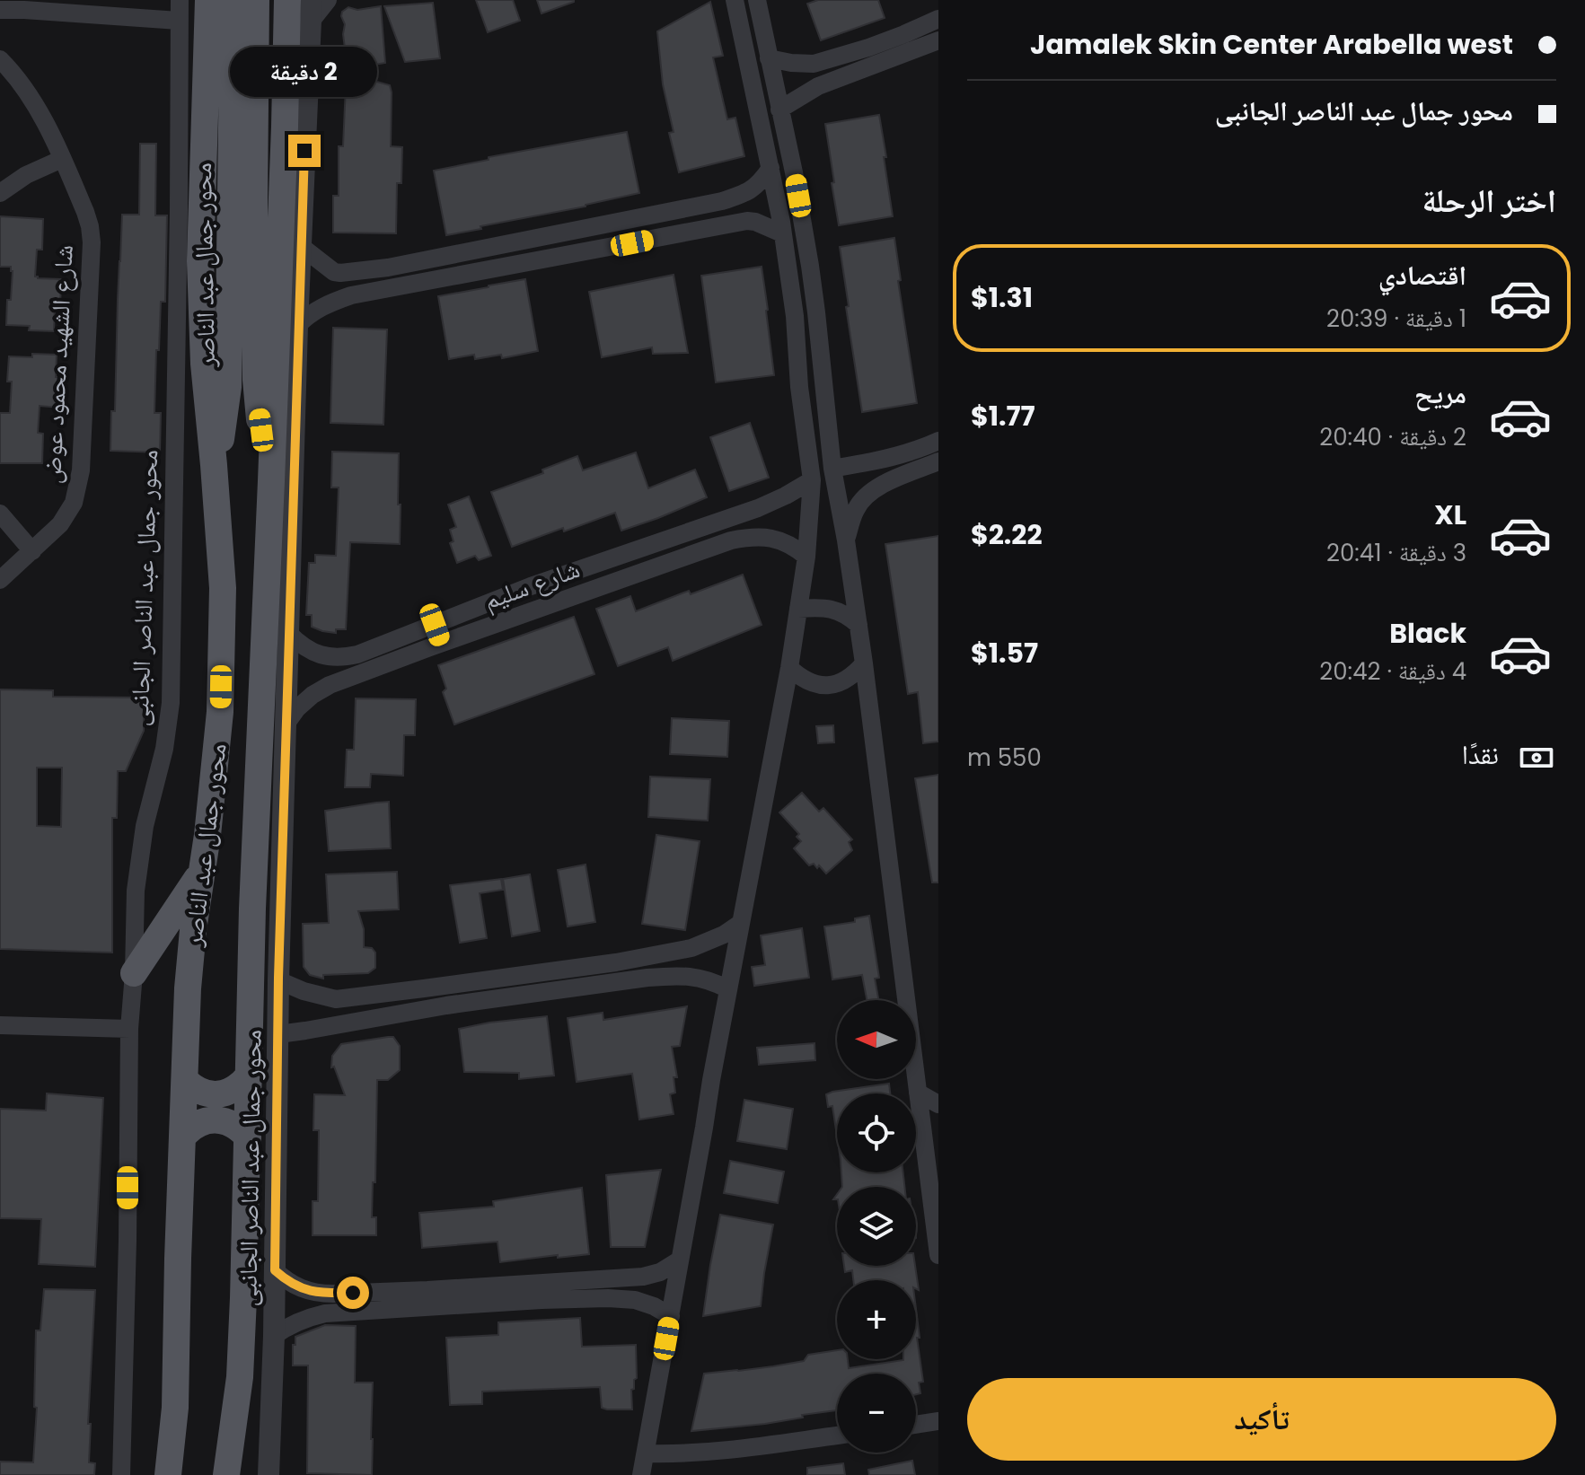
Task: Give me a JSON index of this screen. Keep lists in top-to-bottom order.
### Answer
{
  "streets": {
    "main road": ["محور جمال عبد الناصر"],
    "street": ["شارع الشهيد محمود عوض", "شارع سليم", "محور جمال عبد الناصر الجانبى"]
  },
  "crossings": [
    ["محور جمال عبد الناصر", "محور جمال عبد الناصر الجانبى"],
    ["شارع سليم", "محور جمال عبد الناصر الجانبى"]
  ],
  "north": "left",
  "page": {
    "banner": ["Jamalek Skin Center Arabella west", "محور جمال عبد الناصر الجانبى"],
    "bubble": "2 دقيقة",
    "heading": "اختر الرحلة",
    "list": [
      {
        "name": "اقتصادي",
        "note": "1 دقيقة · 20:39",
        "value": "$1.31"
      },
      {
        "name": "مريح",
        "note": "2 دقيقة · 20:40",
        "value": "$1.77"
      },
      {
        "name": "XL",
        "note": "3 دقيقة · 20:41",
        "value": "$2.22"
      },
      {
        "name": "Black",
        "note": "4 دقيقة · 20:42",
        "value": "$1.57"
      }
    ],
    "pay": ["نقدًا", "550 m"],
    "map_buttons": ["+", "−"],
    "buttons": "تأكيد"
  }
}
